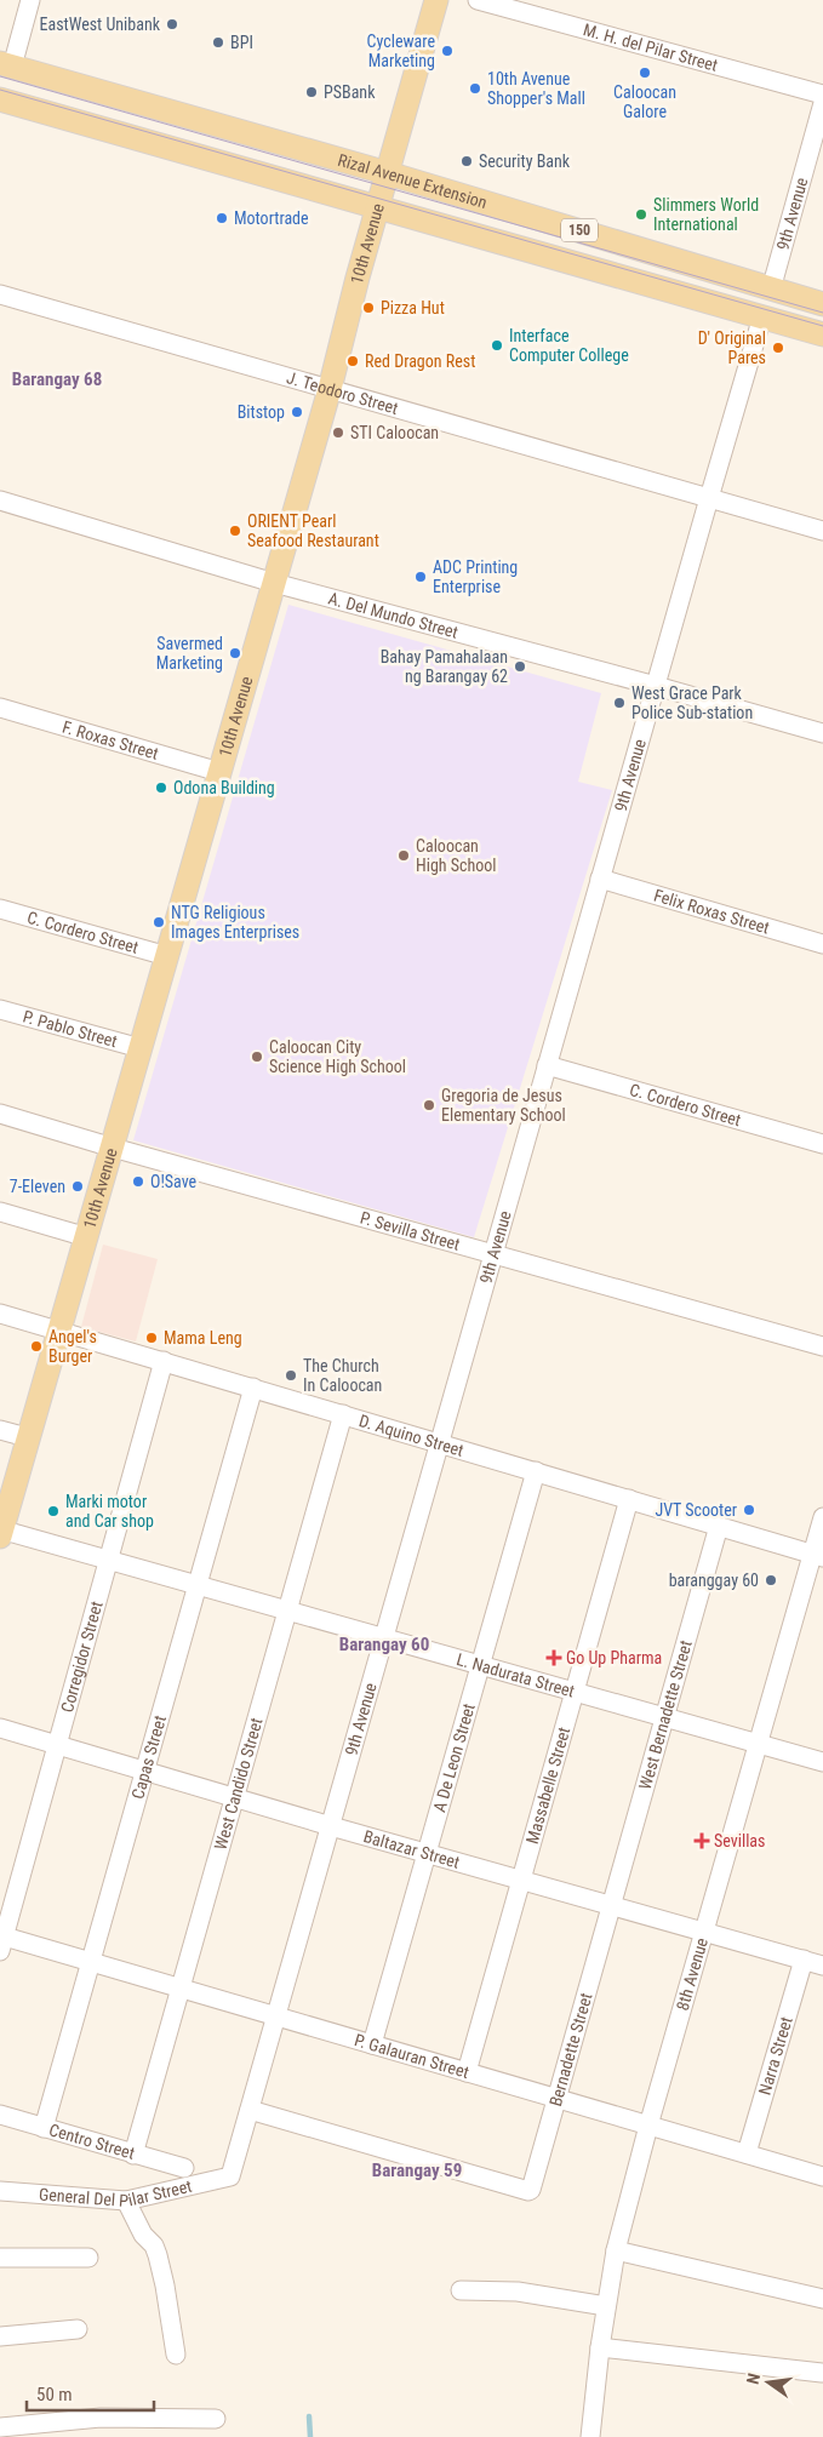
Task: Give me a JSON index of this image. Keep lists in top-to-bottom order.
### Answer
{
  "streets": {
    "main road": ["Rizal Avenue Extension", "150", "10th Avenue"],
    "street": [
      "M. H. del Pilar Street",
      "9th Avenue",
      "J. Teodoro Street",
      "A. Del Mundo Street",
      "F. Roxas Street",
      "Felix Roxas Street",
      "C. Cordero Street",
      "P. Pablo Street",
      "P. Sevilla Street",
      "D. Aquino Street",
      "Corregidor Street",
      "L. Nadurata Street",
      "West Bernadette Street",
      "Capas Street",
      "A De Leon Street",
      "West Candido Street",
      "Massabelle Street",
      "Baltazar Street",
      "8th Avenue",
      "Bernadette Street",
      "P. Galauran Street",
      "Narra Street",
      "Centro Street",
      "General Del Pilar Street"
    ]
  },
  "crossings": [
    ["Rizal Avenue Extension", "9th Avenue"],
    ["Rizal Avenue Extension", "10th Avenue"],
    ["9th Avenue", "J. Teodoro Street"],
    ["9th Avenue", "A. Del Mundo Street"],
    ["9th Avenue", "Felix Roxas Street"],
    ["9th Avenue", "C. Cordero Street"],
    ["9th Avenue", "P. Sevilla Street"],
    ["9th Avenue", "D. Aquino Street"],
    ["9th Avenue", "L. Nadurata Street"],
    ["9th Avenue", "Baltazar Street"],
    ["9th Avenue", "Bernadette Street"],
    ["9th Avenue", "P. Galauran Street"],
    ["9th Avenue", "General Del Pilar Street"],
    ["10th Avenue", "J. Teodoro Street"],
    ["10th Avenue", "A. Del Mundo Street"],
    ["10th Avenue", "F. Roxas Street"],
    ["10th Avenue", "C. Cordero Street"],
    ["10th Avenue", "P. Pablo Street"],
    ["10th Avenue", "P. Sevilla Street"],
    ["10th Avenue", "D. Aquino Street"],
    ["10th Avenue", "L. Nadurata Street"],
    ["D. Aquino Street", "Corregidor Street"],
    ["D. Aquino Street", "West Bernadette Street"],
    ["D. Aquino Street", "Capas Street"],
    ["D. Aquino Street", "A De Leon Street"],
    ["D. Aquino Street", "West Candido Street"],
    ["D. Aquino Street", "Massabelle Street"],
    ["D. Aquino Street", "8th Avenue"],
    ["Corregidor Street", "L. Nadurata Street"],
    ["Corregidor Street", "Baltazar Street"],
    ["Corregidor Street", "P. Galauran Street"],
    ["L. Nadurata Street", "West Bernadette Street"],
    ["L. Nadurata Street", "Capas Street"],
    ["L. Nadurata Street", "A De Leon Street"],
    ["L. Nadurata Street", "West Candido Street"],
    ["L. Nadurata Street", "Massabelle Street"],
    ["L. Nadurata Street", "8th Avenue"],
    ["West Bernadette Street", "Baltazar Street"],
    ["West Bernadette Street", "Bernadette Street"],
    ["Capas Street", "Baltazar Street"],
    ["Capas Street", "P. Galauran Street"],
    ["Capas Street", "Centro Street"],
    ["A De Leon Street", "Baltazar Street"],
    ["A De Leon Street", "P. Galauran Street"],
    ["West Candido Street", "Baltazar Street"],
    ["West Candido Street", "P. Galauran Street"],
    ["West Candido Street", "Centro Street"],
    ["Massabelle Street", "Baltazar Street"],
    ["Massabelle Street", "P. Galauran Street"],
    ["Baltazar Street", "8th Avenue"],
    ["Baltazar Street", "Bernadette Street"],
    ["Baltazar Street", "Narra Street"],
    ["8th Avenue", "P. Galauran Street"],
    ["Bernadette Street", "P. Galauran Street"],
    ["P. Galauran Street", "Narra Street"]
  ],
  "districts": ["Barangay 68", "Barangay 60", "Barangay 59"],
  "places": {
    "other": [
      "EastWest Unibank",
      "BPI",
      "Cycleware Marketing",
      "Caloocan Galore",
      "10th Avenue Shopper's Mall",
      "PSBank",
      "Security Bank",
      "Slimmers World International",
      "Motortrade",
      "Pizza Hut",
      "Interface Computer College",
      "D' Original Pares",
      "Red Dragon Rest",
      "Bitstop",
      "STI Caloocan",
      "ORIENT Pearl Seafood Restaurant",
      "ADC Printing Enterprise",
      "Savermed Marketing",
      "Bahay Pamahalaan ng Barangay 62",
      "West Grace Park Police Sub-station",
      "Odona Building",
      "Caloocan High School",
      "NTG Religious Images Enterprises",
      "Caloocan City Science High School",
      "Gregoria de Jesus Elementary School",
      "O!Save",
      "7-Eleven",
      "Mama Leng",
      "Angel's Burger",
      "The Church In Caloocan",
      "JVT Scooter",
      "Marki motor and Car shop",
      "baranggay 60"
    ],
    "health": ["Go Up Pharma", "Sevillas"]
  },
  "scale_bar": "50 m",
  "north": "left"
}
